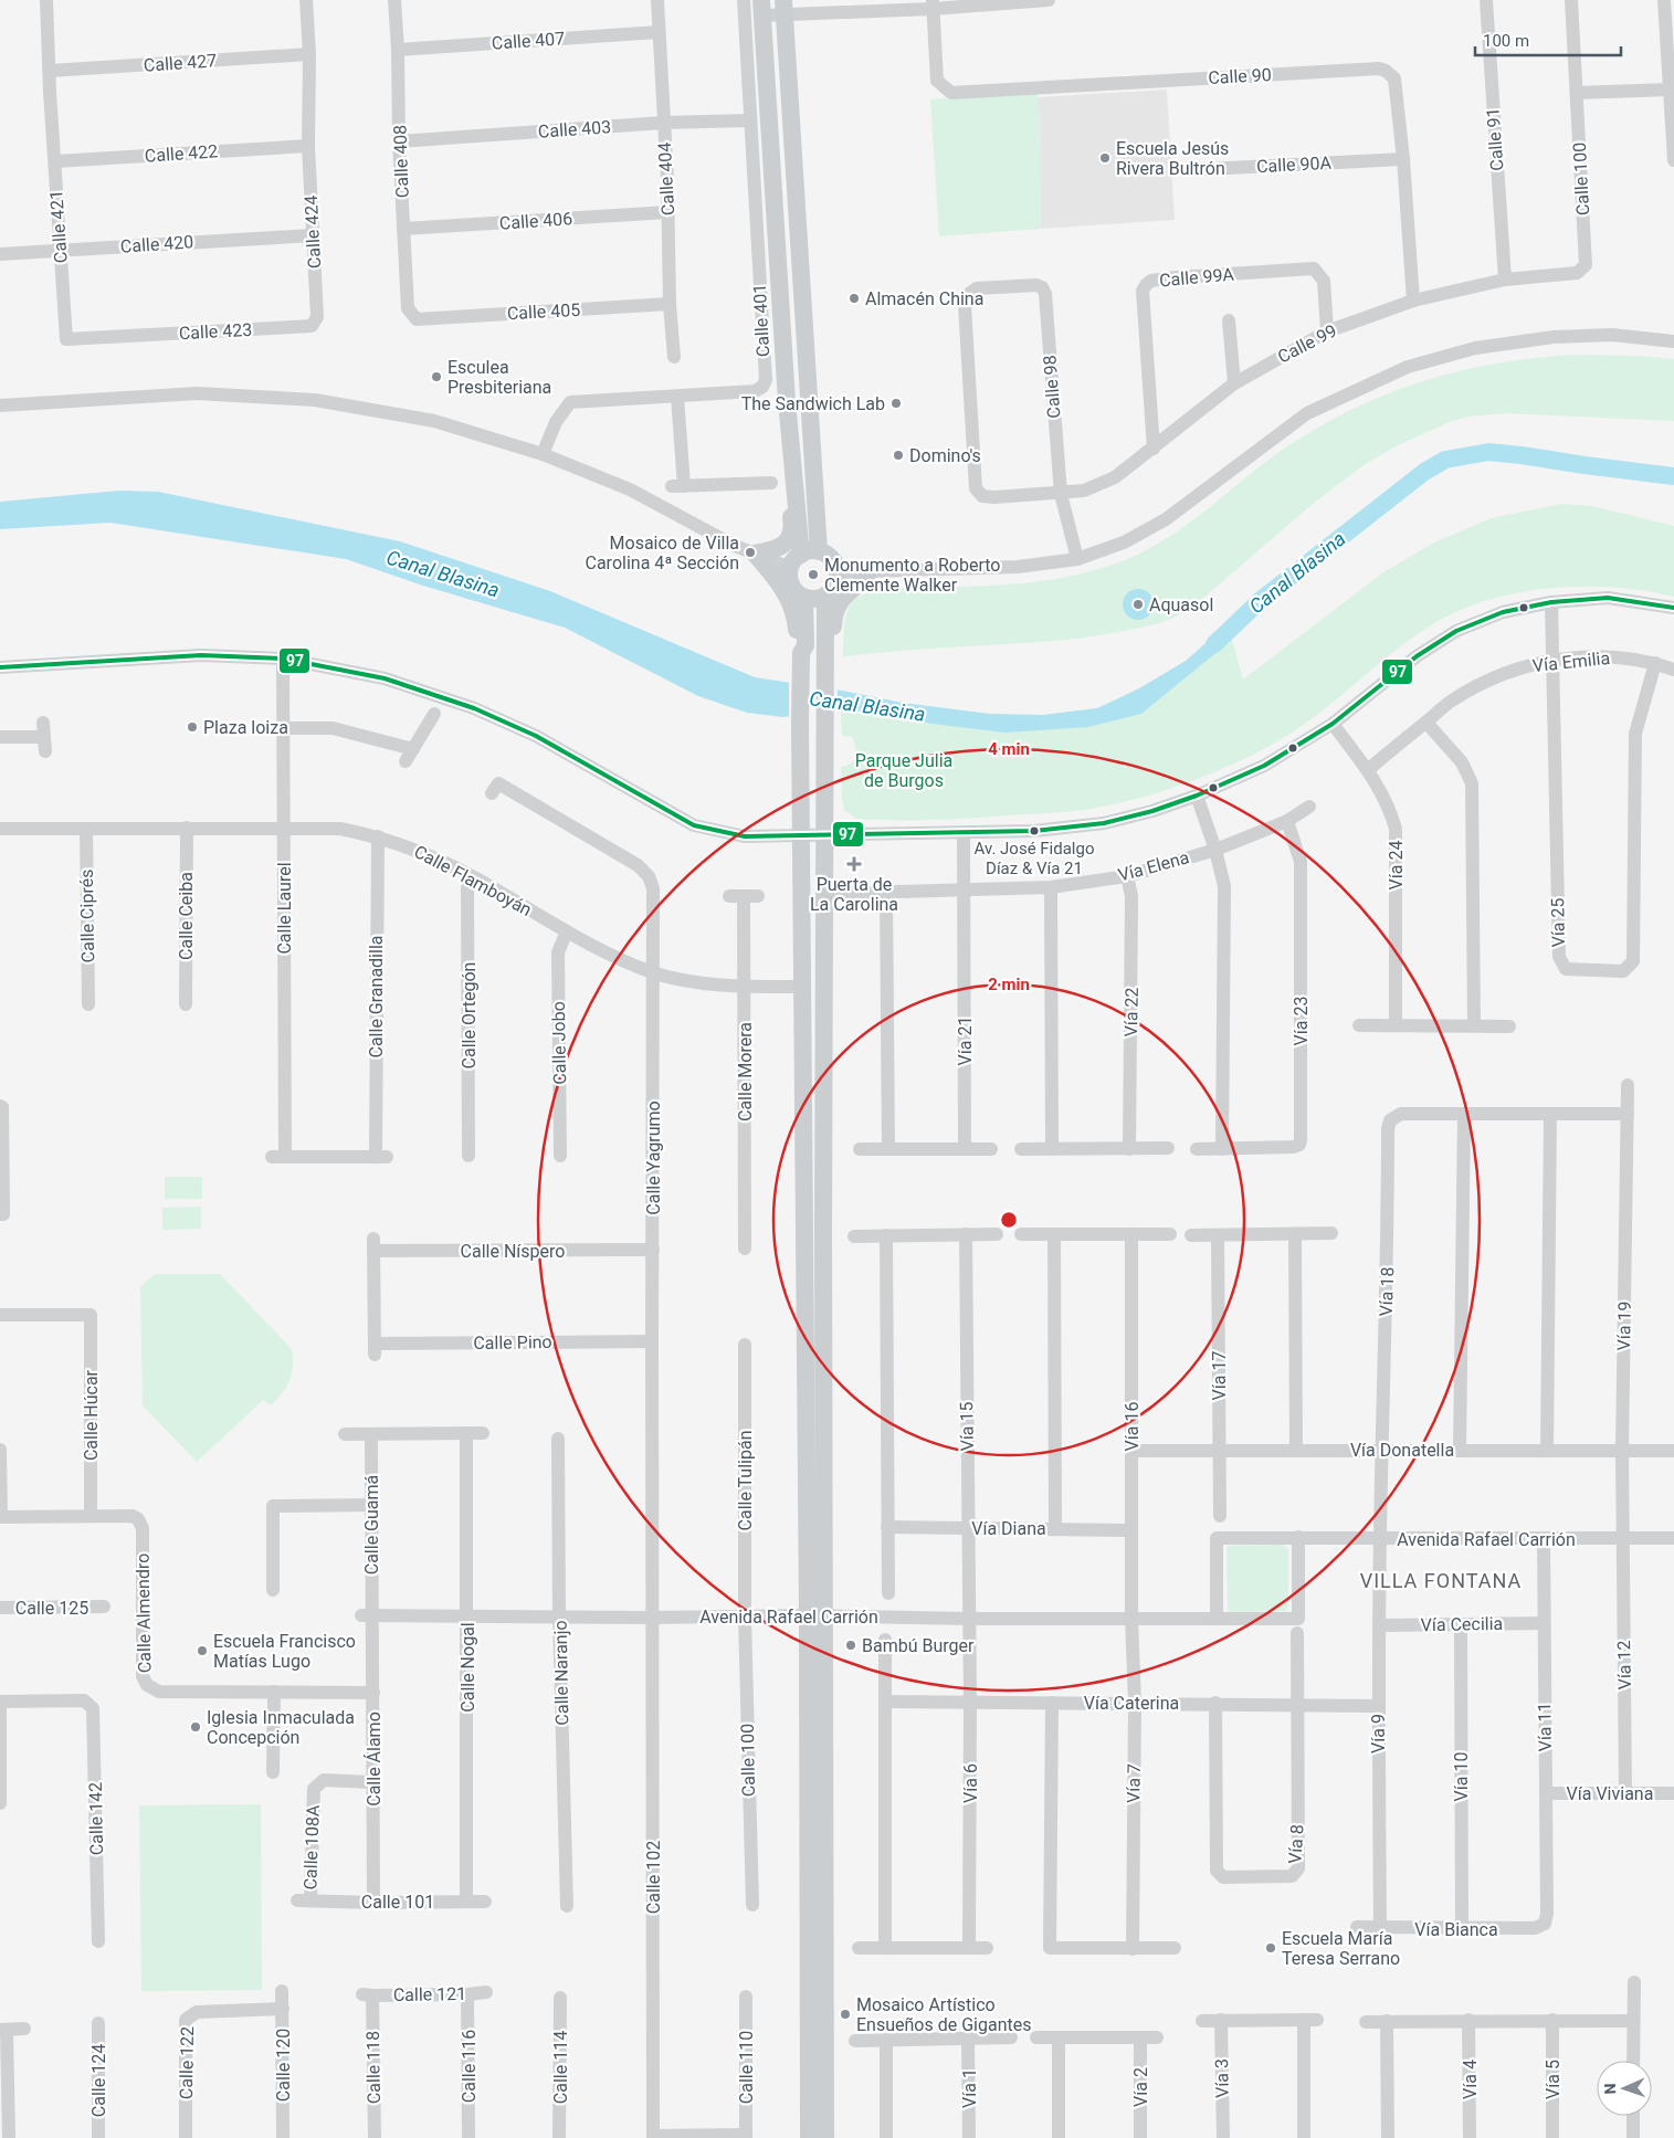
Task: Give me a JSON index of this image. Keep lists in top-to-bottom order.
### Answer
{
  "streets": {
    "street": [
      "Calle 407",
      "Calle 427",
      "Calle 90",
      "Calle 403",
      "Calle 91",
      "Calle 422",
      "Calle 408",
      "Calle 90A",
      "Calle 404",
      "Calle 100",
      "Calle 406",
      "Calle 421",
      "Calle 424",
      "Calle 420",
      "Calle 99A",
      "Calle 405",
      "Calle 401",
      "Calle 423",
      "Calle 99",
      "Calle 98",
      "Vía Emilia",
      "Vía 24",
      "Vía Elena",
      "Calle Flamboyán",
      "Calle Laurel",
      "Calle Ciprés",
      "Calle Ceiba",
      "Vía 25",
      "Calle Granadilla",
      "Vía 22",
      "Calle Ortegón",
      "Vía 23",
      "Vía 21",
      "Calle Jobo",
      "Calle Morera",
      "Calle Yagrumo",
      "Calle Níspero",
      "Vía 18",
      "Vía 19",
      "Calle Pino",
      "Vía 17",
      "Calle Húcar",
      "Vía 15",
      "Vía 16",
      "Vía Donatella",
      "Calle Tulipán",
      "Calle Guamá",
      "Vía Diana",
      "Avenida Rafael Carrión",
      "Calle 125",
      "Calle Almendro",
      "Vía Cecilia",
      "Vía 12",
      "Calle Nogal",
      "Calle Naranjo",
      "Vía Caterina",
      "Vía 11",
      "Vía 9",
      "Calle Álamo",
      "Vía 10",
      "Vía 6",
      "Vía 7",
      "Vía Viviana",
      "Calle 142",
      "Vía 8",
      "Calle 108A",
      "Calle 102",
      "Calle 101",
      "Vía Bianca",
      "Calle 121",
      "Calle 122",
      "Calle 120",
      "Calle 116",
      "Calle 118",
      "Calle 114",
      "Calle 110",
      "Vía 3",
      "Vía 4",
      "Vía 5",
      "Calle 124",
      "Vía 2",
      "Vía 1"
    ]
  },
  "crossings": [
    ["Calle 407", "Calle 408"],
    ["Calle 407", "Calle 404"],
    ["Calle 427", "Calle 421"],
    ["Calle 427", "Calle 424"],
    ["Calle 90", "Calle 90A"],
    ["Calle 90", "Calle 99"],
    ["Calle 403", "Calle 408"],
    ["Calle 403", "Calle 404"],
    ["Calle 403", "Calle 401"],
    ["Calle 91", "Calle 99"],
    ["Calle 422", "Calle 421"],
    ["Calle 422", "Calle 424"],
    ["Calle 408", "Calle 406"],
    ["Calle 408", "Calle 405"],
    ["Calle 404", "Calle 406"],
    ["Calle 404", "Calle 405"],
    ["Calle 100", "Calle 99"],
    ["Calle 100", "Calle Tulipán"],
    ["Calle 100", "Avenida Rafael Carrión"],
    ["Calle 421", "Calle 420"],
    ["Calle 421", "Calle 423"],
    ["Calle 424", "Calle 420"],
    ["Calle 424", "Calle 423"],
    ["Calle 99A", "Calle 99"],
    ["Calle 99", "Calle 98"],
    ["Vía Emilia", "Vía 24"],
    ["Vía Emilia", "Vía 25"],
    ["Vía Elena", "Vía 22"],
    ["Vía Elena", "Vía 23"],
    ["Vía Elena", "Vía 21"],
    ["Calle Flamboyán", "Calle Laurel"],
    ["Calle Flamboyán", "Calle Ciprés"],
    ["Calle Flamboyán", "Calle Ceiba"],
    ["Calle Flamboyán", "Calle Granadilla"],
    ["Calle Flamboyán", "Calle Ortegón"],
    ["Calle Flamboyán", "Calle Jobo"],
    ["Calle Flamboyán", "Calle Morera"],
    ["Calle Flamboyán", "Calle Yagrumo"],
    ["Calle Laurel", "Calle Granadilla"],
    ["Calle Yagrumo", "Calle Níspero"],
    ["Calle Yagrumo", "Calle Pino"],
    ["Calle Yagrumo", "Avenida Rafael Carrión"],
    ["Calle Yagrumo", "Calle 102"],
    ["Calle Níspero", "Calle Pino"],
    ["Vía 18", "Vía Donatella"],
    ["Vía 18", "Avenida Rafael Carrión"],
    ["Vía 18", "Vía 9"],
    ["Vía 19", "Vía Donatella"],
    ["Vía 19", "Avenida Rafael Carrión"],
    ["Vía 19", "Vía 12"],
    ["Vía 17", "Vía Donatella"],
    ["Calle Húcar", "Calle Almendro"],
    ["Vía 15", "Vía Diana"],
    ["Vía 15", "Avenida Rafael Carrión"],
    ["Vía 15", "Vía 6"],
    ["Vía 16", "Vía Donatella"],
    ["Vía 16", "Vía Diana"],
    ["Vía 16", "Avenida Rafael Carrión"],
    ["Vía 16", "Vía 7"],
    ["Calle Tulipán", "Avenida Rafael Carrión"],
    ["Calle Guamá", "Avenida Rafael Carrión"],
    ["Calle Guamá", "Calle Álamo"],
    ["Avenida Rafael Carrión", "Vía 12"],
    ["Avenida Rafael Carrión", "Calle Nogal"],
    ["Avenida Rafael Carrión", "Calle Naranjo"],
    ["Avenida Rafael Carrión", "Vía 11"],
    ["Avenida Rafael Carrión", "Vía 9"],
    ["Avenida Rafael Carrión", "Calle Álamo"],
    ["Avenida Rafael Carrión", "Vía 6"],
    ["Avenida Rafael Carrión", "Vía 7"],
    ["Avenida Rafael Carrión", "Calle 102"],
    ["Calle Almendro", "Calle Álamo"],
    ["Vía Cecilia", "Vía 11"],
    ["Vía Cecilia", "Vía 9"],
    ["Vía Cecilia", "Vía 10"],
    ["Vía 12", "Vía Viviana"],
    ["Calle Nogal", "Calle 101"],
    ["Vía Caterina", "Vía 9"],
    ["Vía Caterina", "Vía 6"],
    ["Vía Caterina", "Vía 7"],
    ["Vía Caterina", "Vía 8"],
    ["Vía 11", "Vía Viviana"],
    ["Vía 11", "Vía Bianca"],
    ["Vía 9", "Vía Bianca"],
    ["Calle Álamo", "Calle 108A"],
    ["Calle Álamo", "Calle 101"],
    ["Vía 10", "Vía Bianca"],
    ["Calle 108A", "Calle 101"],
    ["Calle 121", "Calle 116"],
    ["Calle 121", "Calle 118"],
    ["Calle 122", "Calle 120"]
  ],
  "districts": ["VILLA FONTANA"],
  "water": ["Canal Blasina"],
  "parks": ["Parque Julia de Burgos"],
  "places": {
    "other": [
      "Escuela Jesús Rivera Bultrón",
      "Almacén China",
      "Esculea Presbiteriana",
      "The Sandwich Lab",
      "Domino's",
      "Mosaico de Villa Carolina 4ª Sección",
      "Monumento a Roberto Clemente Walker",
      "Aquasol",
      "Plaza loiza",
      "Av. José Fidalgo Díaz & Vía 21",
      "Bambú Burger",
      "Escuela Francisco Matías Lugo",
      "Iglesia Inmaculada Concepción",
      "Escuela María Teresa Serrano",
      "Mosaico Artístico Ensueños de Gigantes"
    ],
    "health": ["Puerta de La Carolina"]
  },
  "lines": ["transit line 97"],
  "scale_bar": "100 m",
  "north": "left",
  "rings": ["4 min", "2 min"]
}
